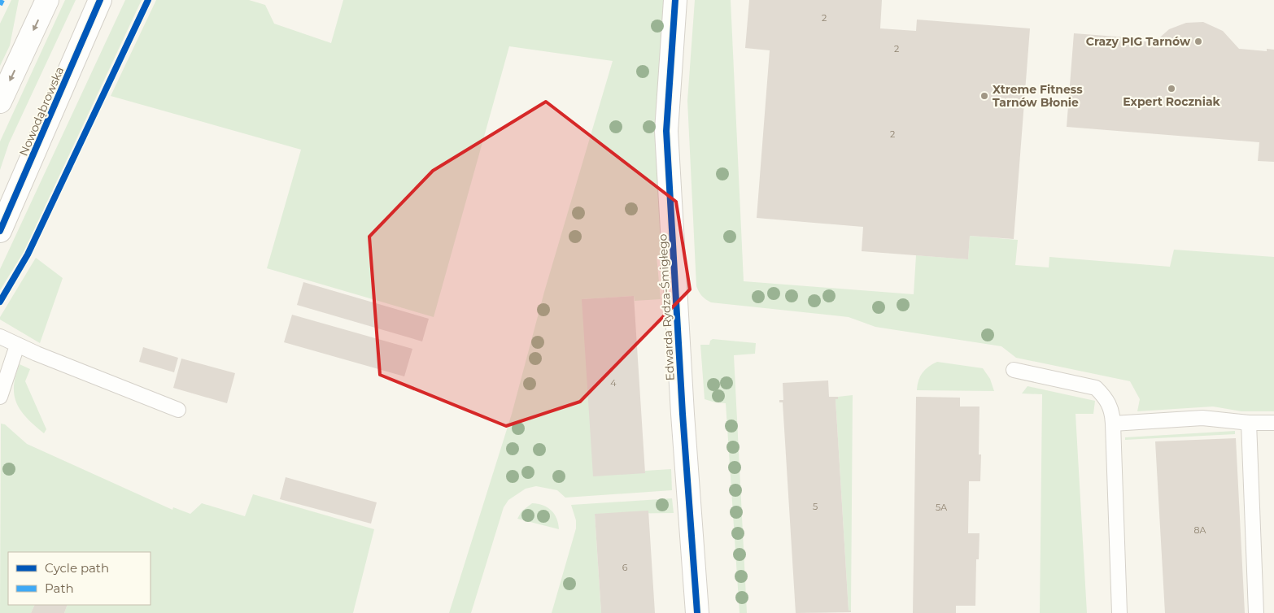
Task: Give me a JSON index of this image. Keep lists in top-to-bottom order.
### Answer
{
  "streets": {
    "street": ["Nowodąbrowska", "Edwarda Rydza-Śmigłego"]
  },
  "places": ["Crazy PIG Tarnów", "Expert Roczniak", "Xtreme Fitness Tarnów Błonie"],
  "house_numbers": [
    "2",
    "2",
    "2",
    "4",
    "5",
    "5A",
    "8A",
    "6"
  ],
  "legend": ["Cycle path", "Path"]
}
